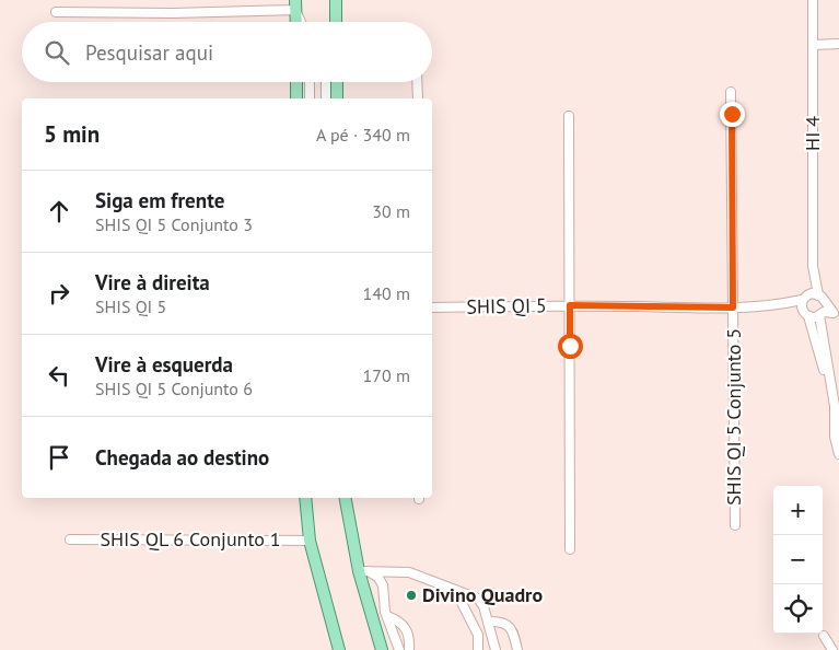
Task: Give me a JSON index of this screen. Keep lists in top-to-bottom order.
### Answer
{
  "streets": {
    "street": [
      "HI 4",
      "SHIS QI 5",
      "SHIS QI 5 Conjunto 5",
      "SHIS QL 6 Conjunto 1"
    ]
  },
  "crossings": [
    ["HI 4", "SHIS QI 5"],
    ["SHIS QI 5", "SHIS QI 5 Conjunto 5"]
  ],
  "places": ["Divino Quadro"],
  "page": {
    "search": "Pesquisar aqui",
    "heading": ["5 min", "A pé · 340 m"],
    "list": [
      ["Siga em frente", "SHIS QI 5 Conjunto 3", "30 m"],
      ["Vire à direita", "SHIS QI 5", "140 m"],
      ["Vire à esquerda", "SHIS QI 5 Conjunto 6", "170 m"],
      "Chegada ao destino"
    ],
    "map_buttons": ["+", "−"]
  }
}
